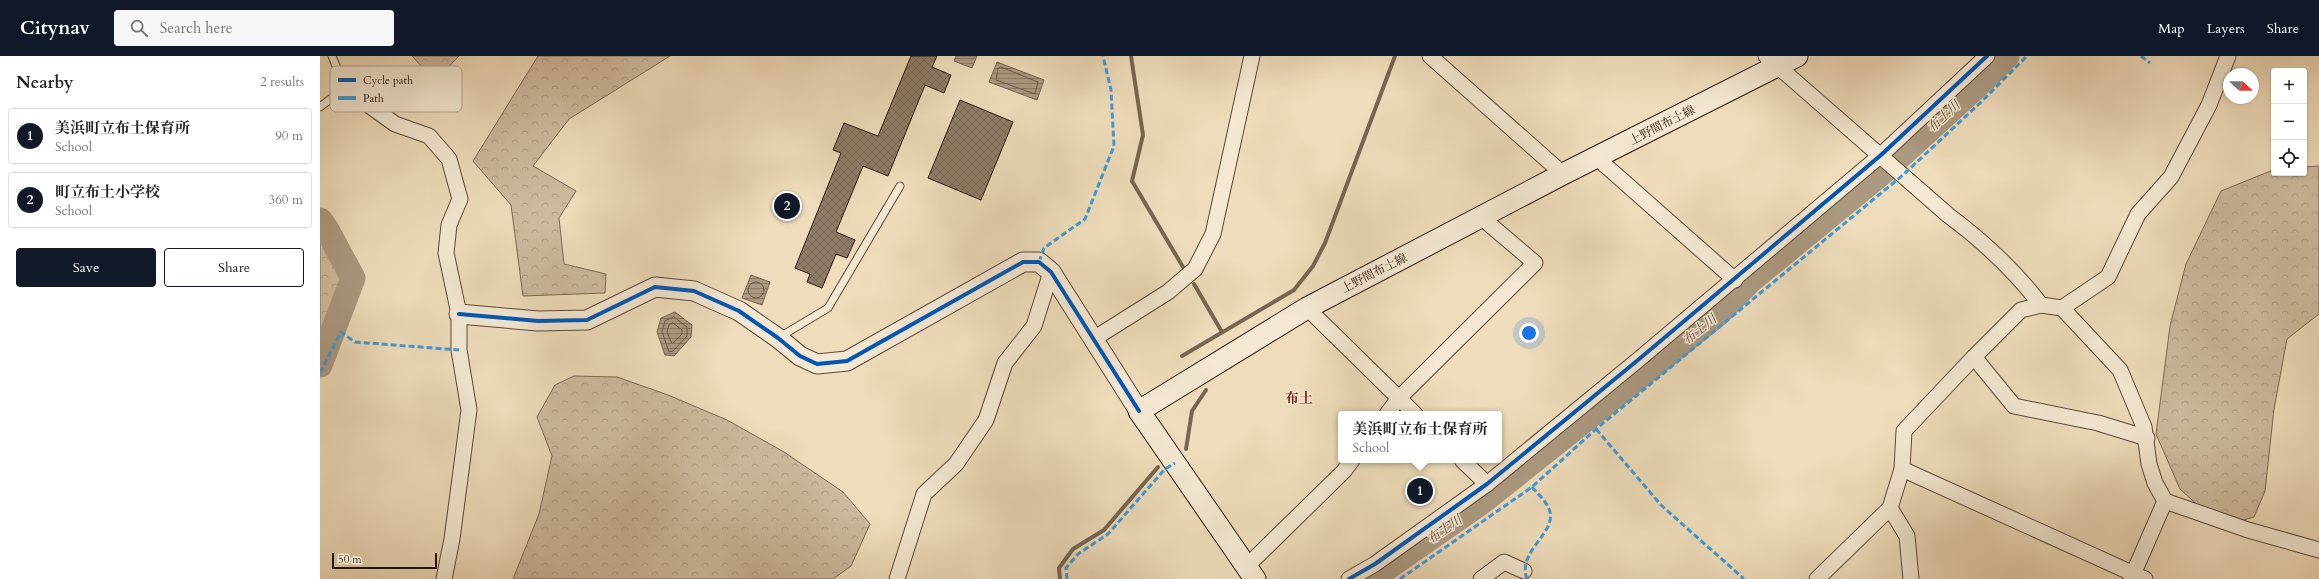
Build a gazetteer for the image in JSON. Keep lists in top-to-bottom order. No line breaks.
{"streets":{"main road":["上野間布土線"]},"districts":["布土"],"water":["布土川"],"legend":["Cycle path","Path"],"scale_bar":"50 m","north":"right","page":{"header":"Citynav","search":"Search here","nav":["Map","Layers","Share"],"heading":["Nearby","2 results"],"map_buttons":["+","−"],"list":[{"mark":"1","name":"美浜町立布土保育所","note":"School","value":"90 m"},{"mark":"2","name":"町立布土小学校","note":"School","value":"360 m"}],"pins":["2","1"],"buttons":["Save","Share"],"popup":["美浜町立布土保育所","School"],"scale":"50 m"}}
